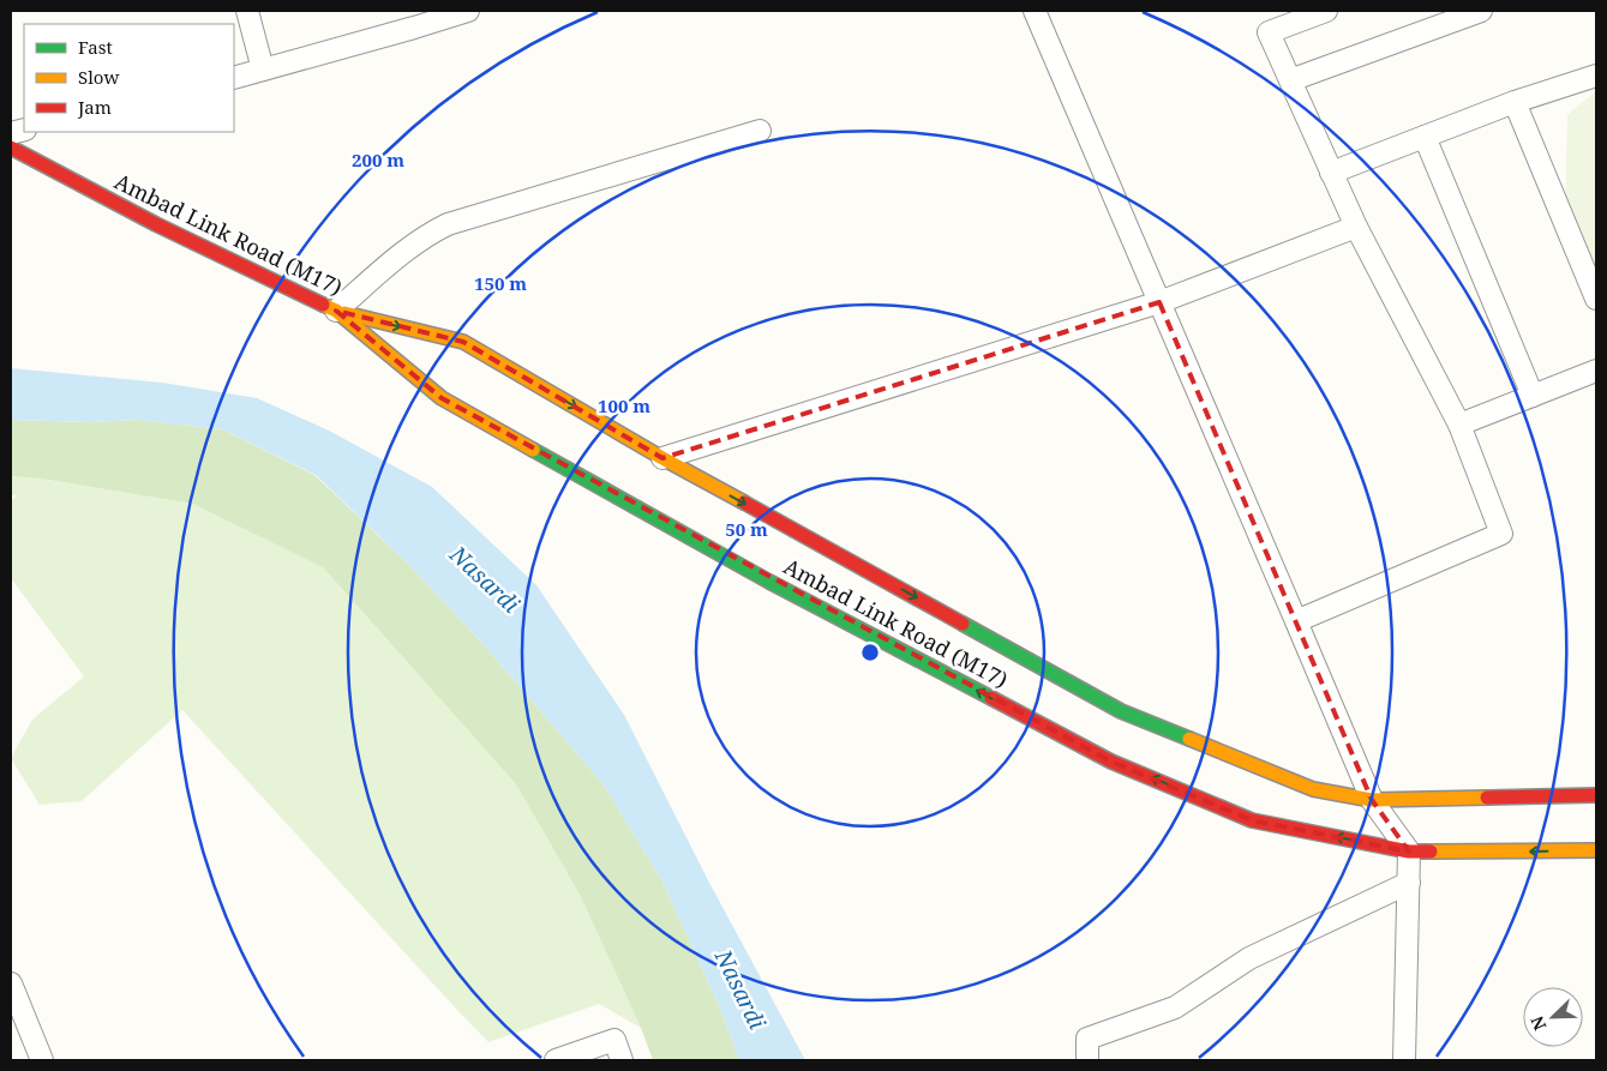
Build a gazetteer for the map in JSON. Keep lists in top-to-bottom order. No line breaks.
{"streets":{"main road":["Ambad Link Road (M17)"]},"water":["Nasardi"],"legend":["Fast","Slow","Jam"],"north":"bottom left","rings":["200 m","150 m","100 m","50 m"]}
